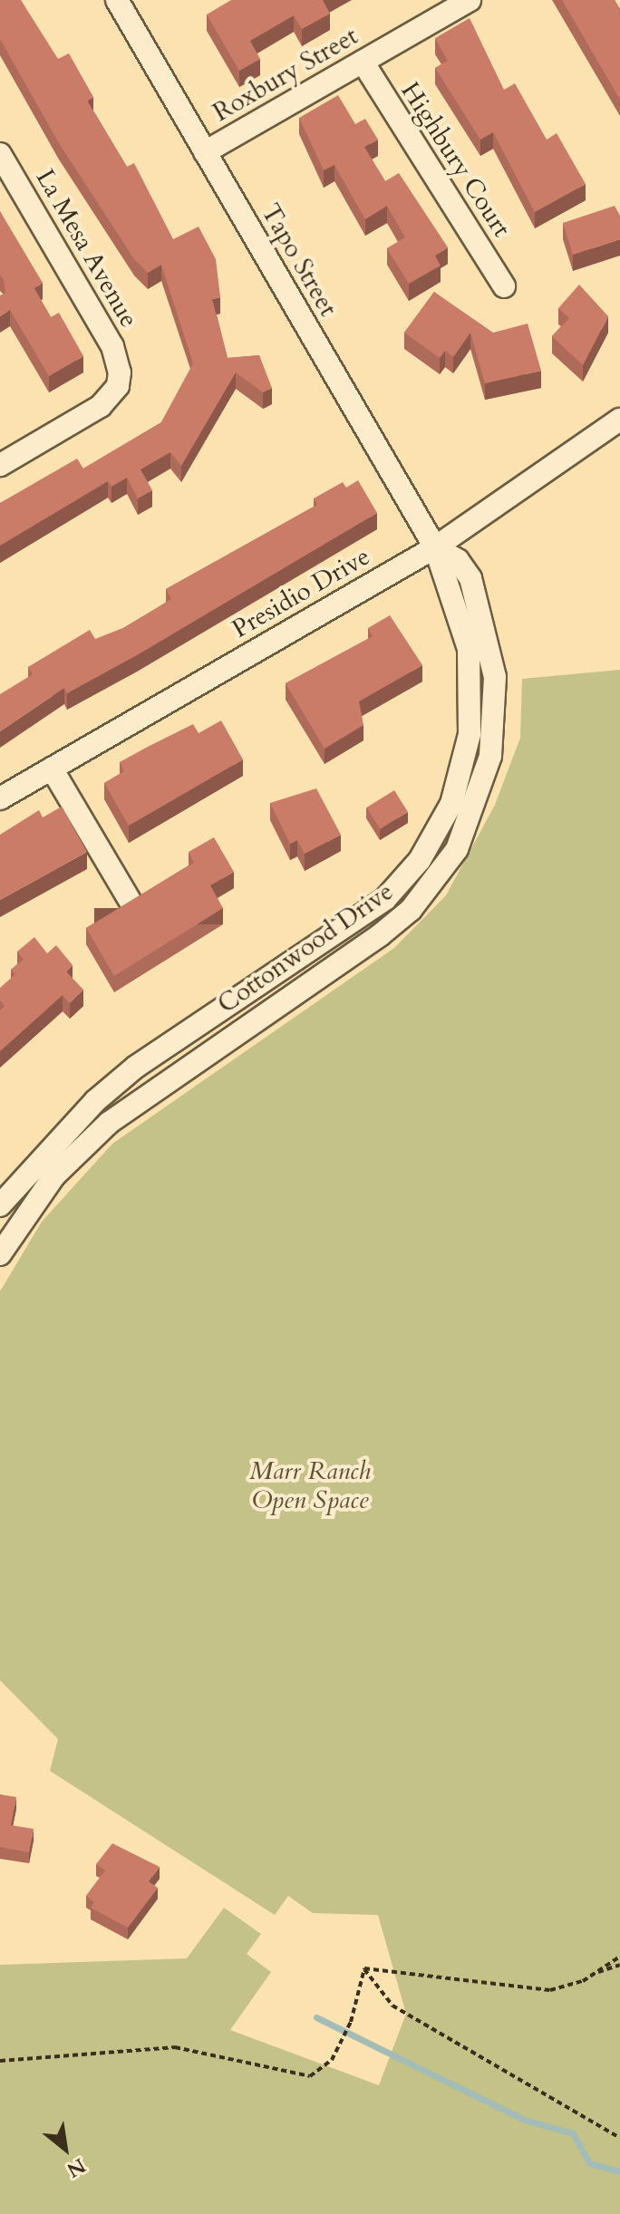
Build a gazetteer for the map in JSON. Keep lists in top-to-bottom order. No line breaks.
{"streets":{"street":["Roxbury Street","Highbury Court","La Mesa Avenue","Tapo Street","Presidio Drive","Cottonwood Drive"]},"crossings":[["Roxbury Street","Highbury Court"],["Roxbury Street","Tapo Street"],["Tapo Street","Presidio Drive"],["Tapo Street","Cottonwood Drive"],["Presidio Drive","Cottonwood Drive"]],"parks":["Marr Ranch Open Space"],"north":"bottom right"}
